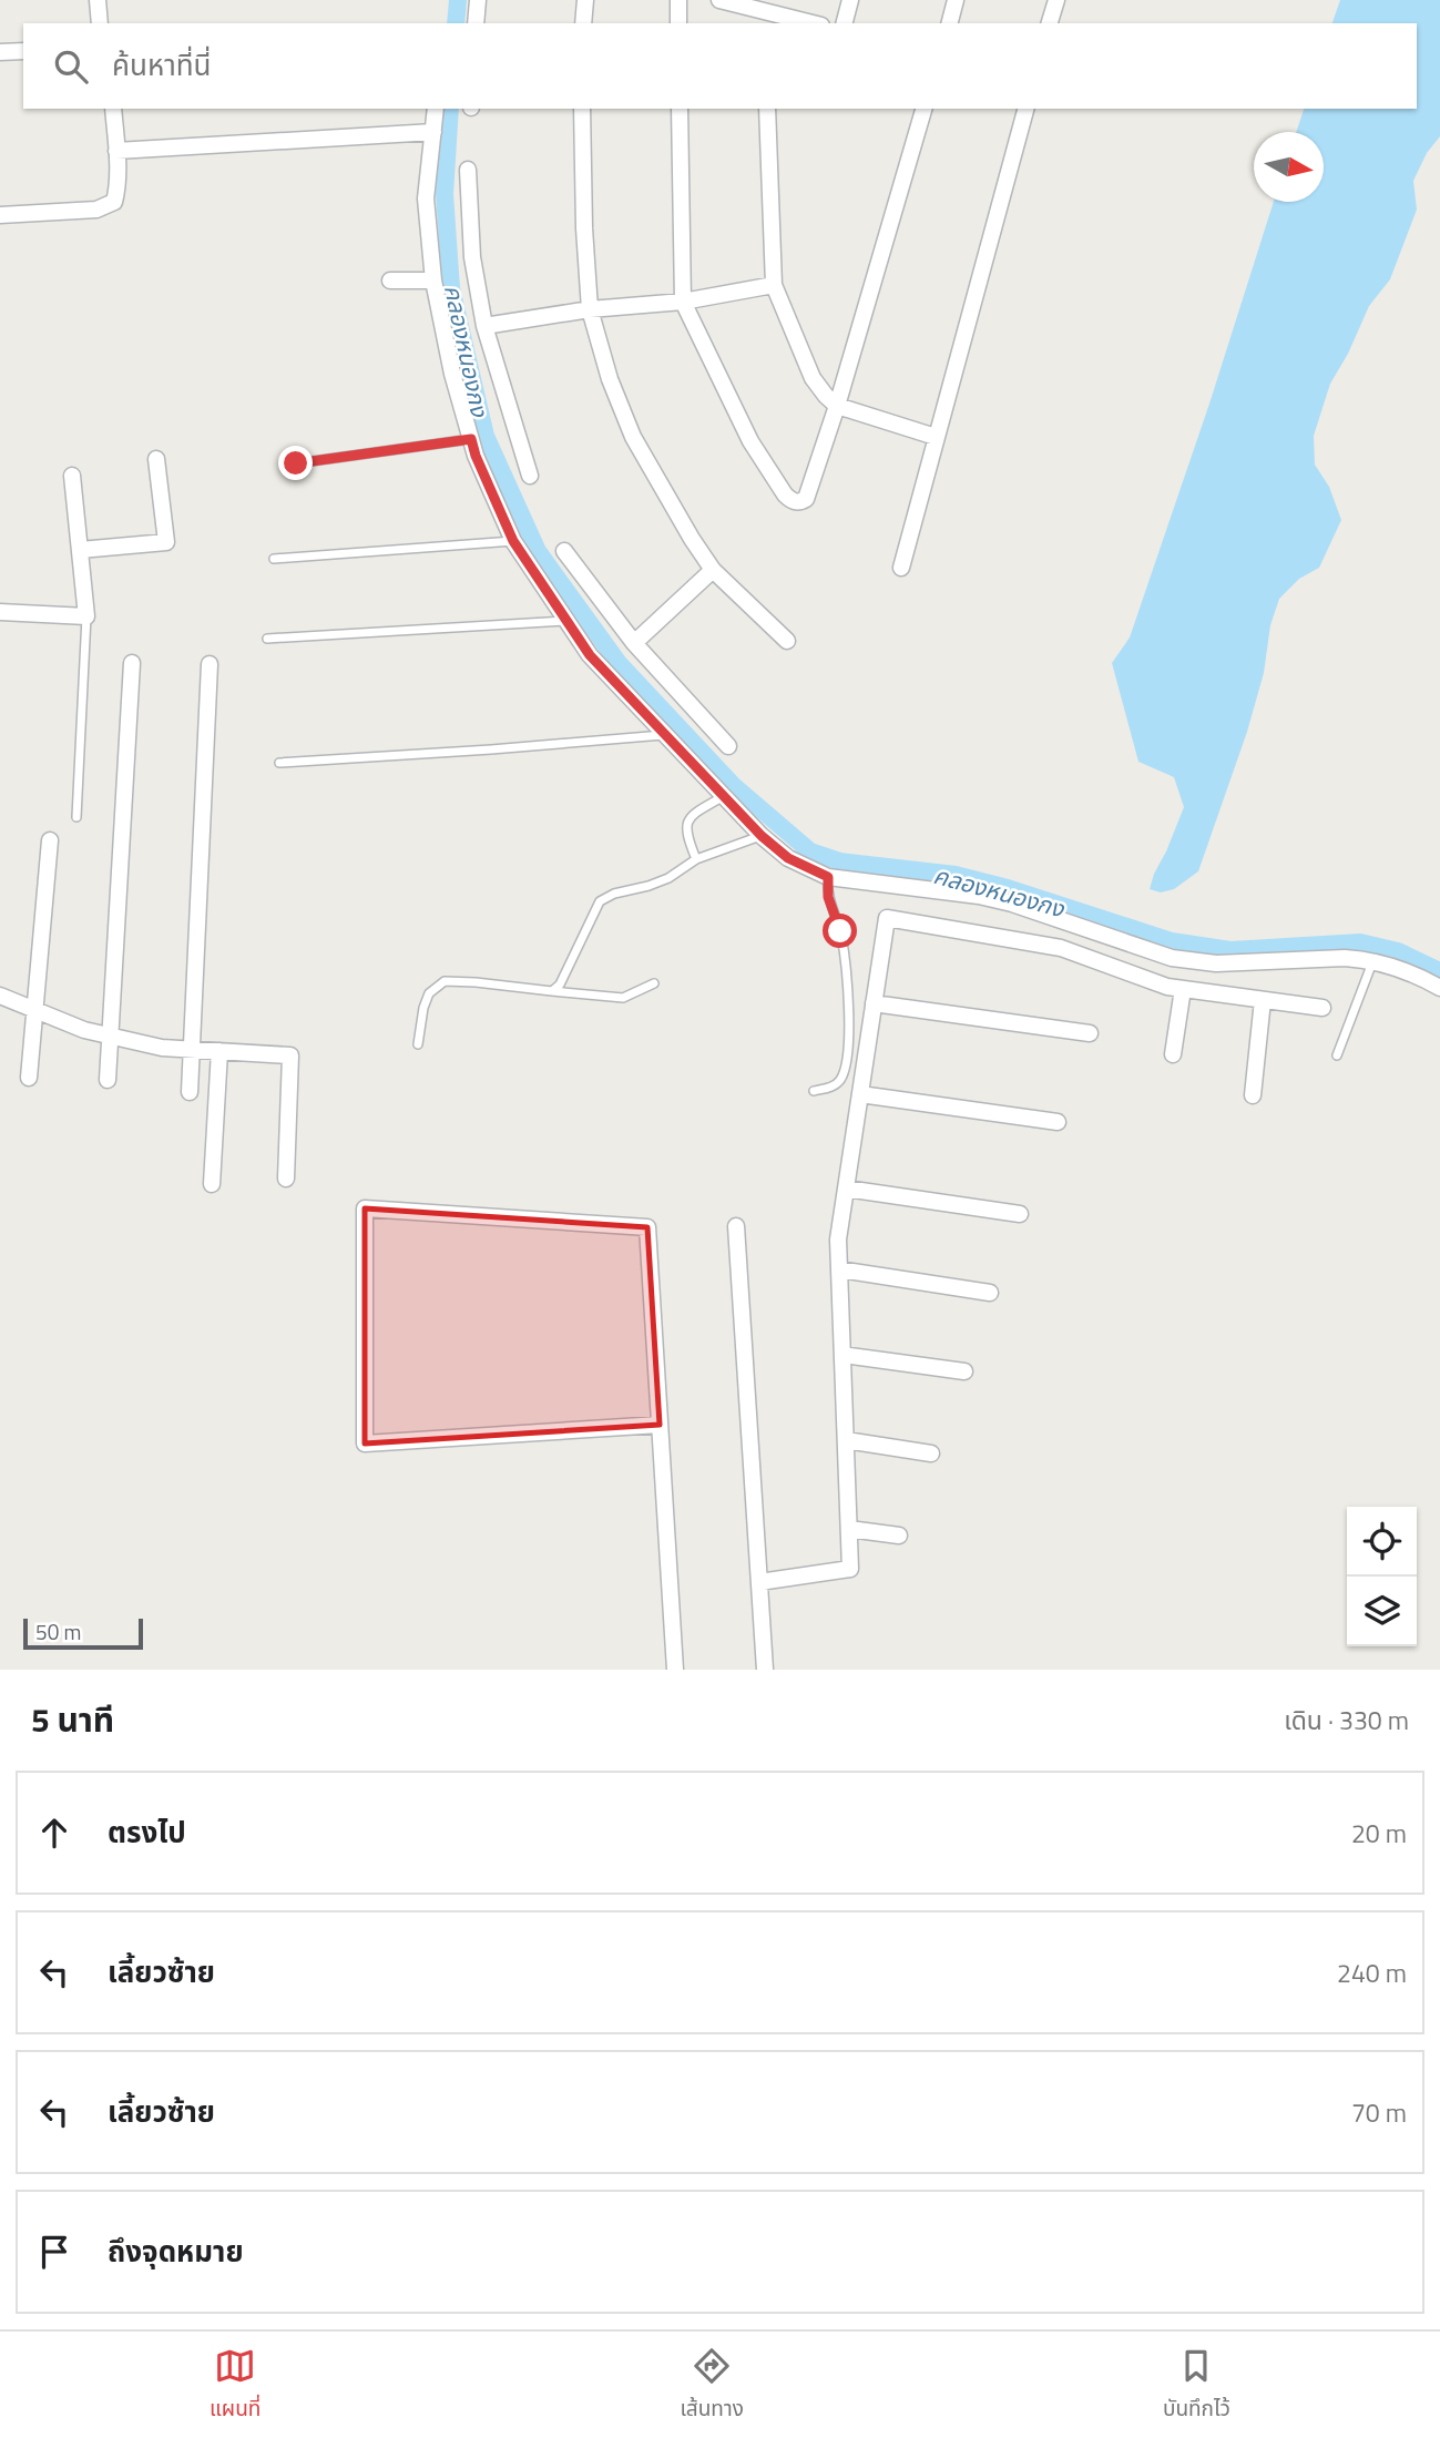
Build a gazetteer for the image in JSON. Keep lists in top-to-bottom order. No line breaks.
{"water":["คลองหนองกง"],"scale_bar":"50 m","north":"right","page":{"search":"ค้นหาที่นี่","scale":"50 m","heading":["5 นาที","เดิน · 330 m"],"list":[["ตรงไป","20 m"],["เลี้ยวซ้าย","240 m"],["เลี้ยวซ้าย","70 m"],"ถึงจุดหมาย"],"nav":["แผนที่","เส้นทาง","บันทึกไว้"]}}
